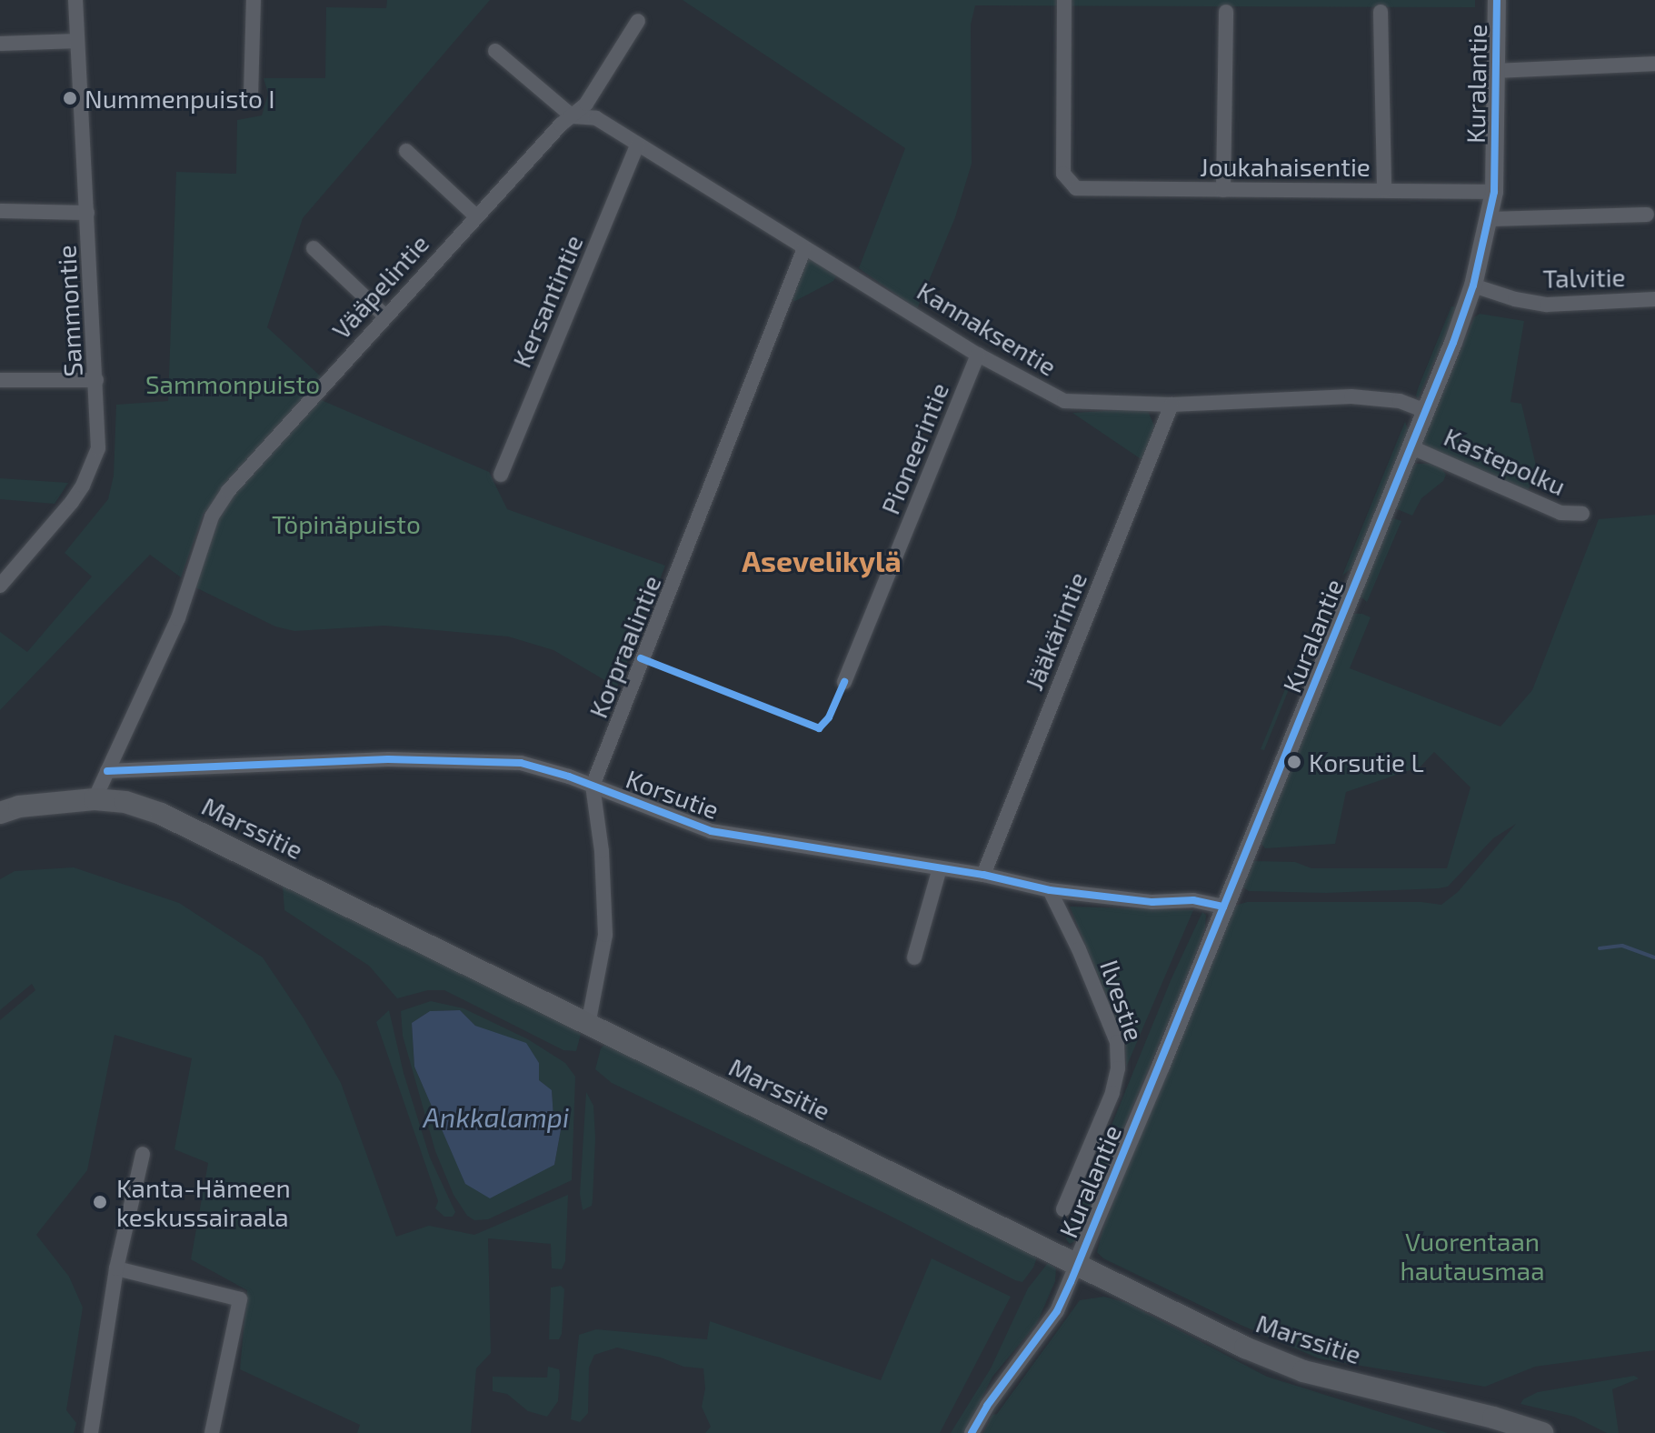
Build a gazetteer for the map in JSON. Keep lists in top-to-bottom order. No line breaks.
{"streets":{"main road":["Marssitie"],"street":["Kuralantie","Joukahaisentie","Talvitie","Vääpelintie","Kersantintie","Sammontie","Kannaksentie","Pioneerintie","Kastepolku","Jääkärintie","Korpraalintie","Korsutie","Ilvestie"]},"crossings":[["Kuralantie","Joukahaisentie"],["Kuralantie","Talvitie"],["Kuralantie","Kannaksentie"],["Kuralantie","Kastepolku"],["Kuralantie","Korsutie"],["Kuralantie","Marssitie"],["Vääpelintie","Kannaksentie"],["Vääpelintie","Korsutie"],["Vääpelintie","Marssitie"],["Kersantintie","Kannaksentie"],["Kannaksentie","Pioneerintie"],["Kannaksentie","Jääkärintie"],["Kannaksentie","Korpraalintie"],["Jääkärintie","Korsutie"],["Korpraalintie","Korsutie"],["Korpraalintie","Marssitie"],["Korsutie","Ilvestie"]],"districts":["Asevelikylä"],"water":["Ankkalampi"],"parks":["Sammonpuisto","Töpinäpuisto","Vuorentaan hautausmaa"],"places":["Nummenpuisto I","Korsutie L","Kanta-Hämeen keskussairaala"]}
